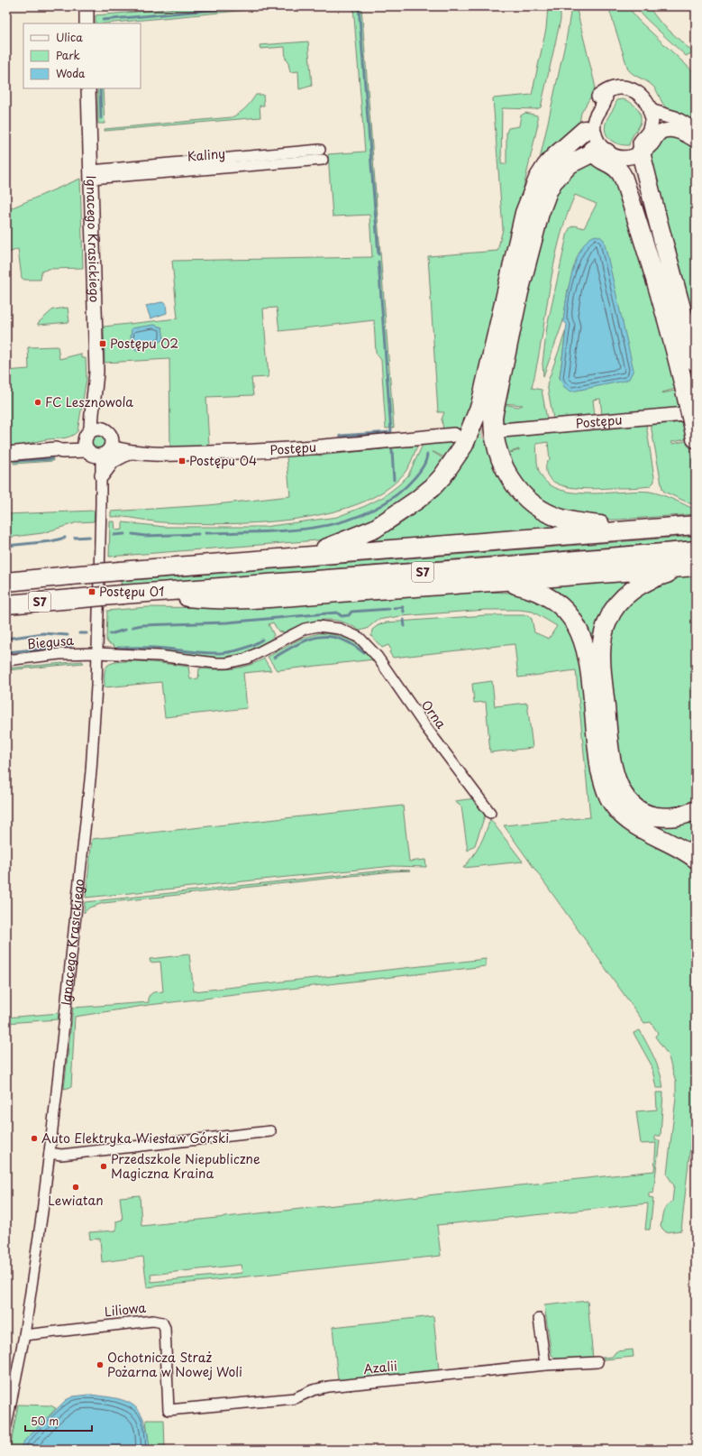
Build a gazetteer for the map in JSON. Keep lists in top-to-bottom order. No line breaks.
{"streets":{"highway":["S7"],"street":["Kaliny","Ignacego Krasickiego","Postępu","Biegusa","Orna","Liliowa","Azalii"]},"crossings":[["Kaliny","Ignacego Krasickiego"],["Ignacego Krasickiego","Postępu"],["Ignacego Krasickiego","Biegusa"],["Ignacego Krasickiego","Orna"],["Ignacego Krasickiego","Liliowa"],["Biegusa","Orna"],["Liliowa","Azalii"]],"places":{"transit":["Postępu 02","Postępu 04","Postępu 01"],"other":["FC Lesznowola","Auto Elektryka Wiesław Górski","Przedszkole Niepubliczne Magiczna Kraina","Lewiatan","Ochotnicza Straż Pożarna w Nowej Woli"]},"legend":["Ulica","Park","Woda"],"scale_bar":"50 m"}
